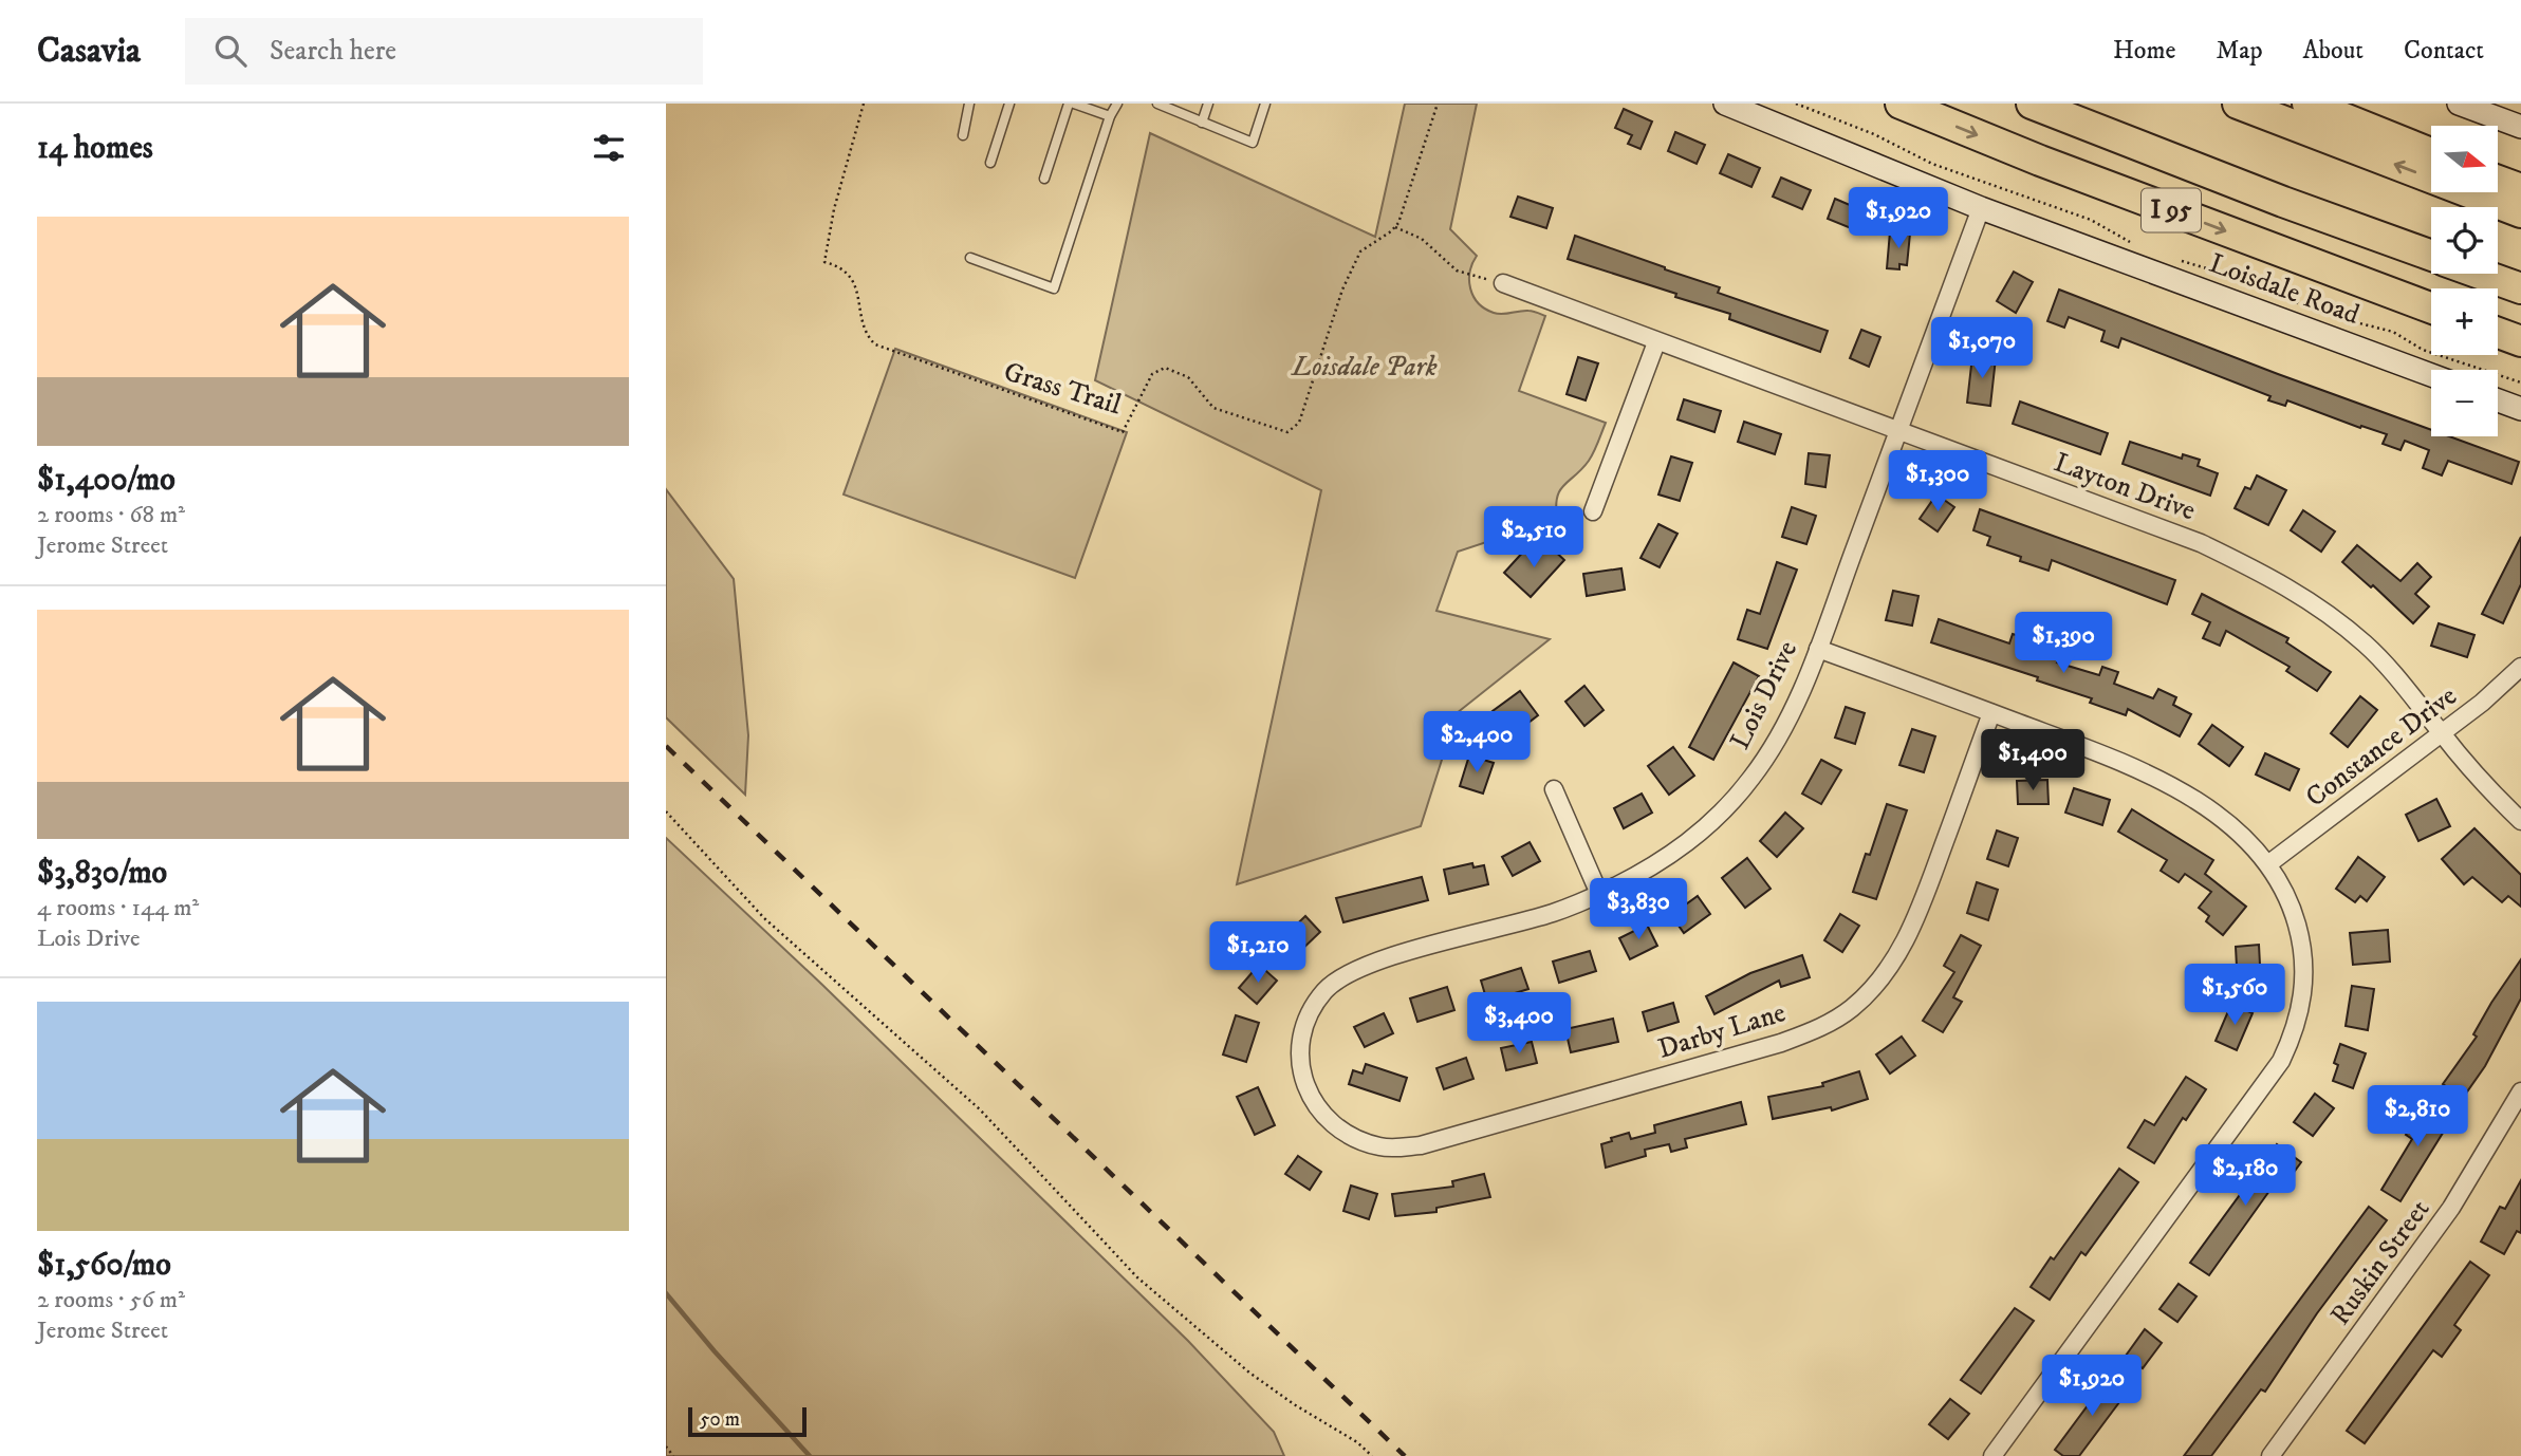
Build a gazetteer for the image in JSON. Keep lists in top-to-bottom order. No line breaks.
{"streets":{"highway":["I 95"],"main road":["Loisdale Road"],"street":["Layton Drive","Lois Drive","Constance Drive","Darby Lane","Ruskin Street"],"path":["Grass Trail"]},"crossings":[["Loisdale Road","Lois Drive"],["Layton Drive","Lois Drive"],["Layton Drive","Constance Drive"],["Lois Drive","Darby Lane"]],"parks":["Loisdale Park"],"scale_bar":"50 m","north":"right","page":{"header":"Casavia","search":"Search here","nav":["Home","Map","About","Contact"],"heading":"14 homes","map_buttons":["+","−"],"price":["$1,920","$1,070","$1,300","$2,510","$1,390","$2,400","$1,400","$3,830","$1,210","$1,560","$3,400","$2,810","$2,180","$1,920"],"list":[{"name":"$1,400/mo","note":"2 rooms · 68 m² · Jerome Street"},{"name":"$3,830/mo","note":"4 rooms · 144 m² · Lois Drive"},{"name":"$1,560/mo","note":"2 rooms · 56 m² · Jerome Street"}],"scale":"50 m"}}
